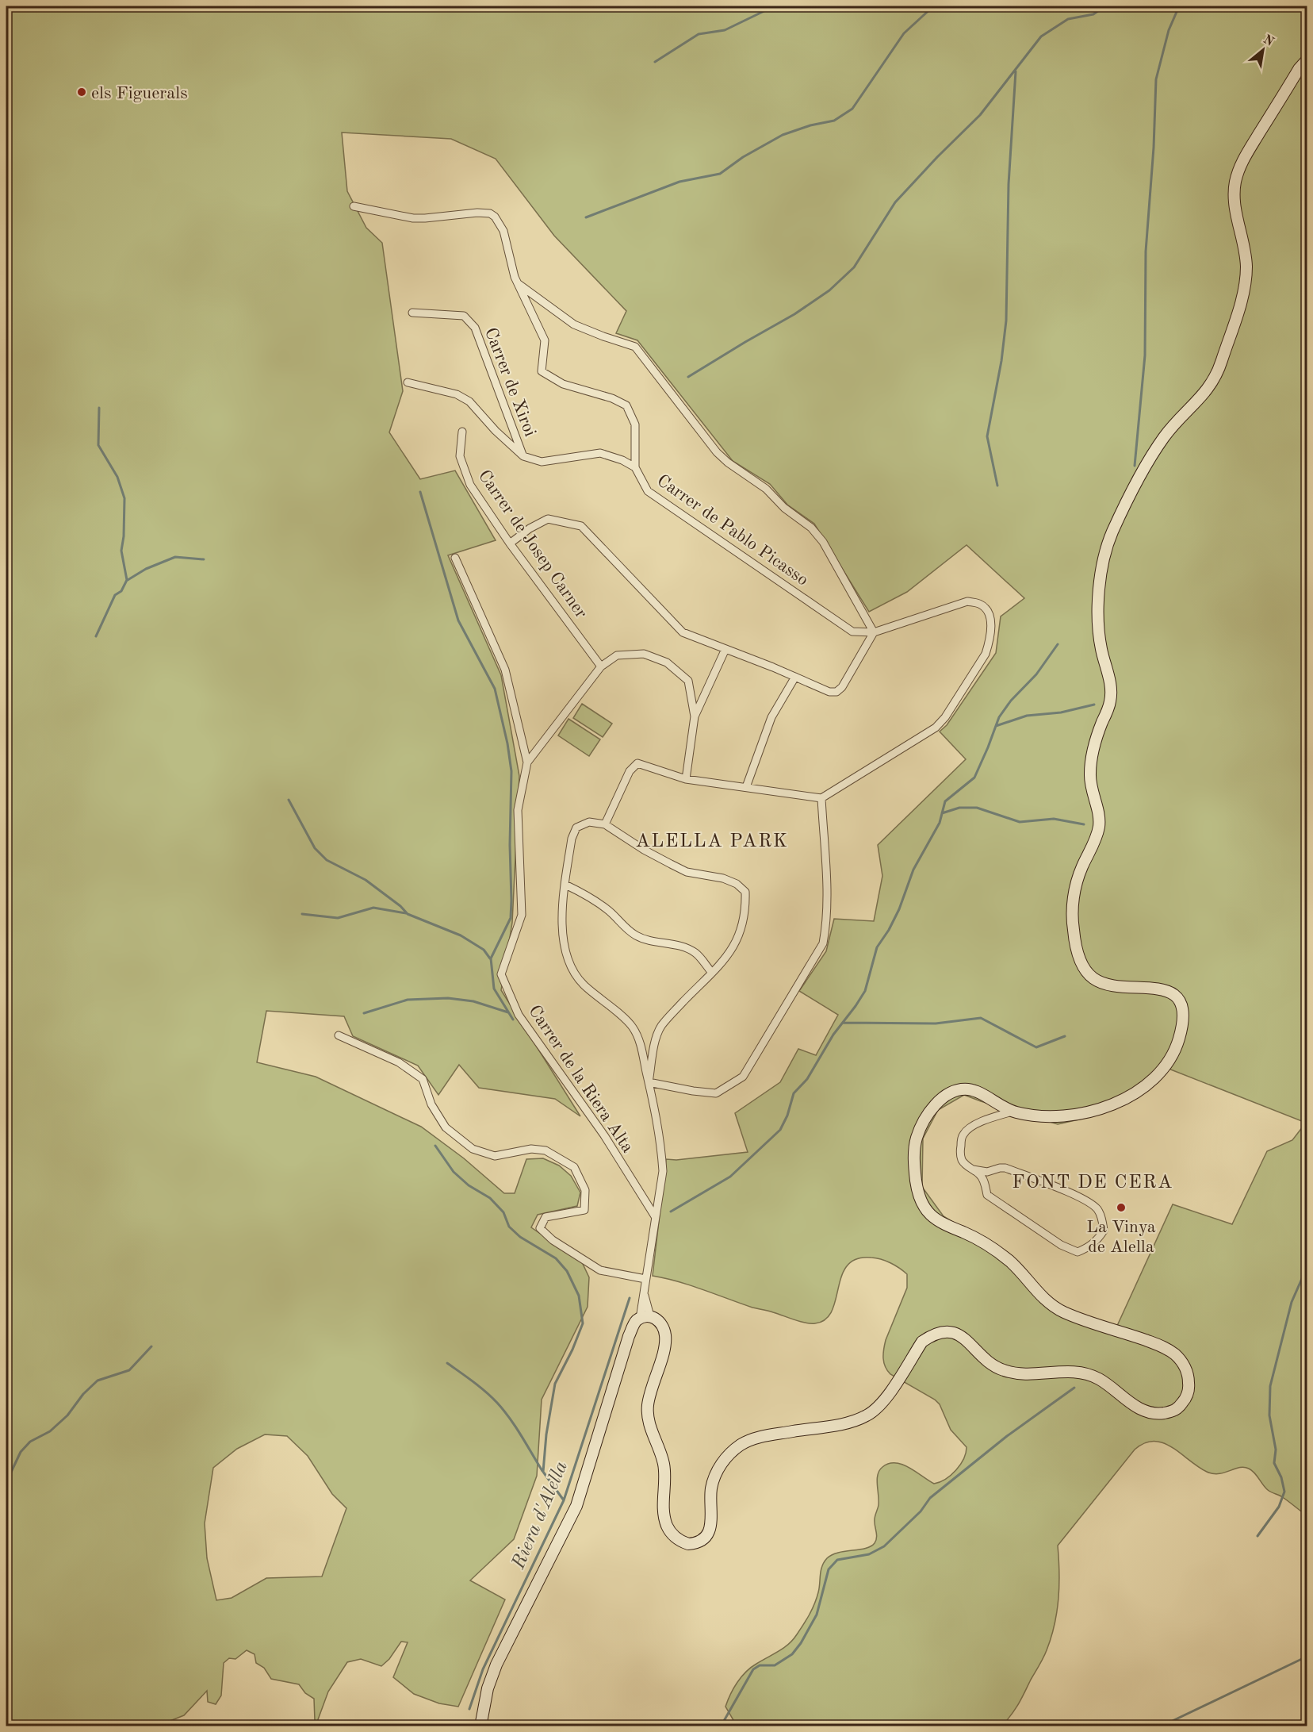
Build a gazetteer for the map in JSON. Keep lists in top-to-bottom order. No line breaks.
{"streets":{"street":["Carrer de Xiroi","Carrer de Pablo Picasso","Carrer de Josep Carner","Carrer de la Riera Alta"]},"crossings":[["Carrer de Xiroi","Carrer de Pablo Picasso"],["Carrer de Josep Carner","Carrer de la Riera Alta"]],"districts":["ALELLA PARK","FONT DE CERA"],"water":["Riera d'Alella"],"places":["els Figuerals","La Vinya de Alella"],"north":"top right"}
